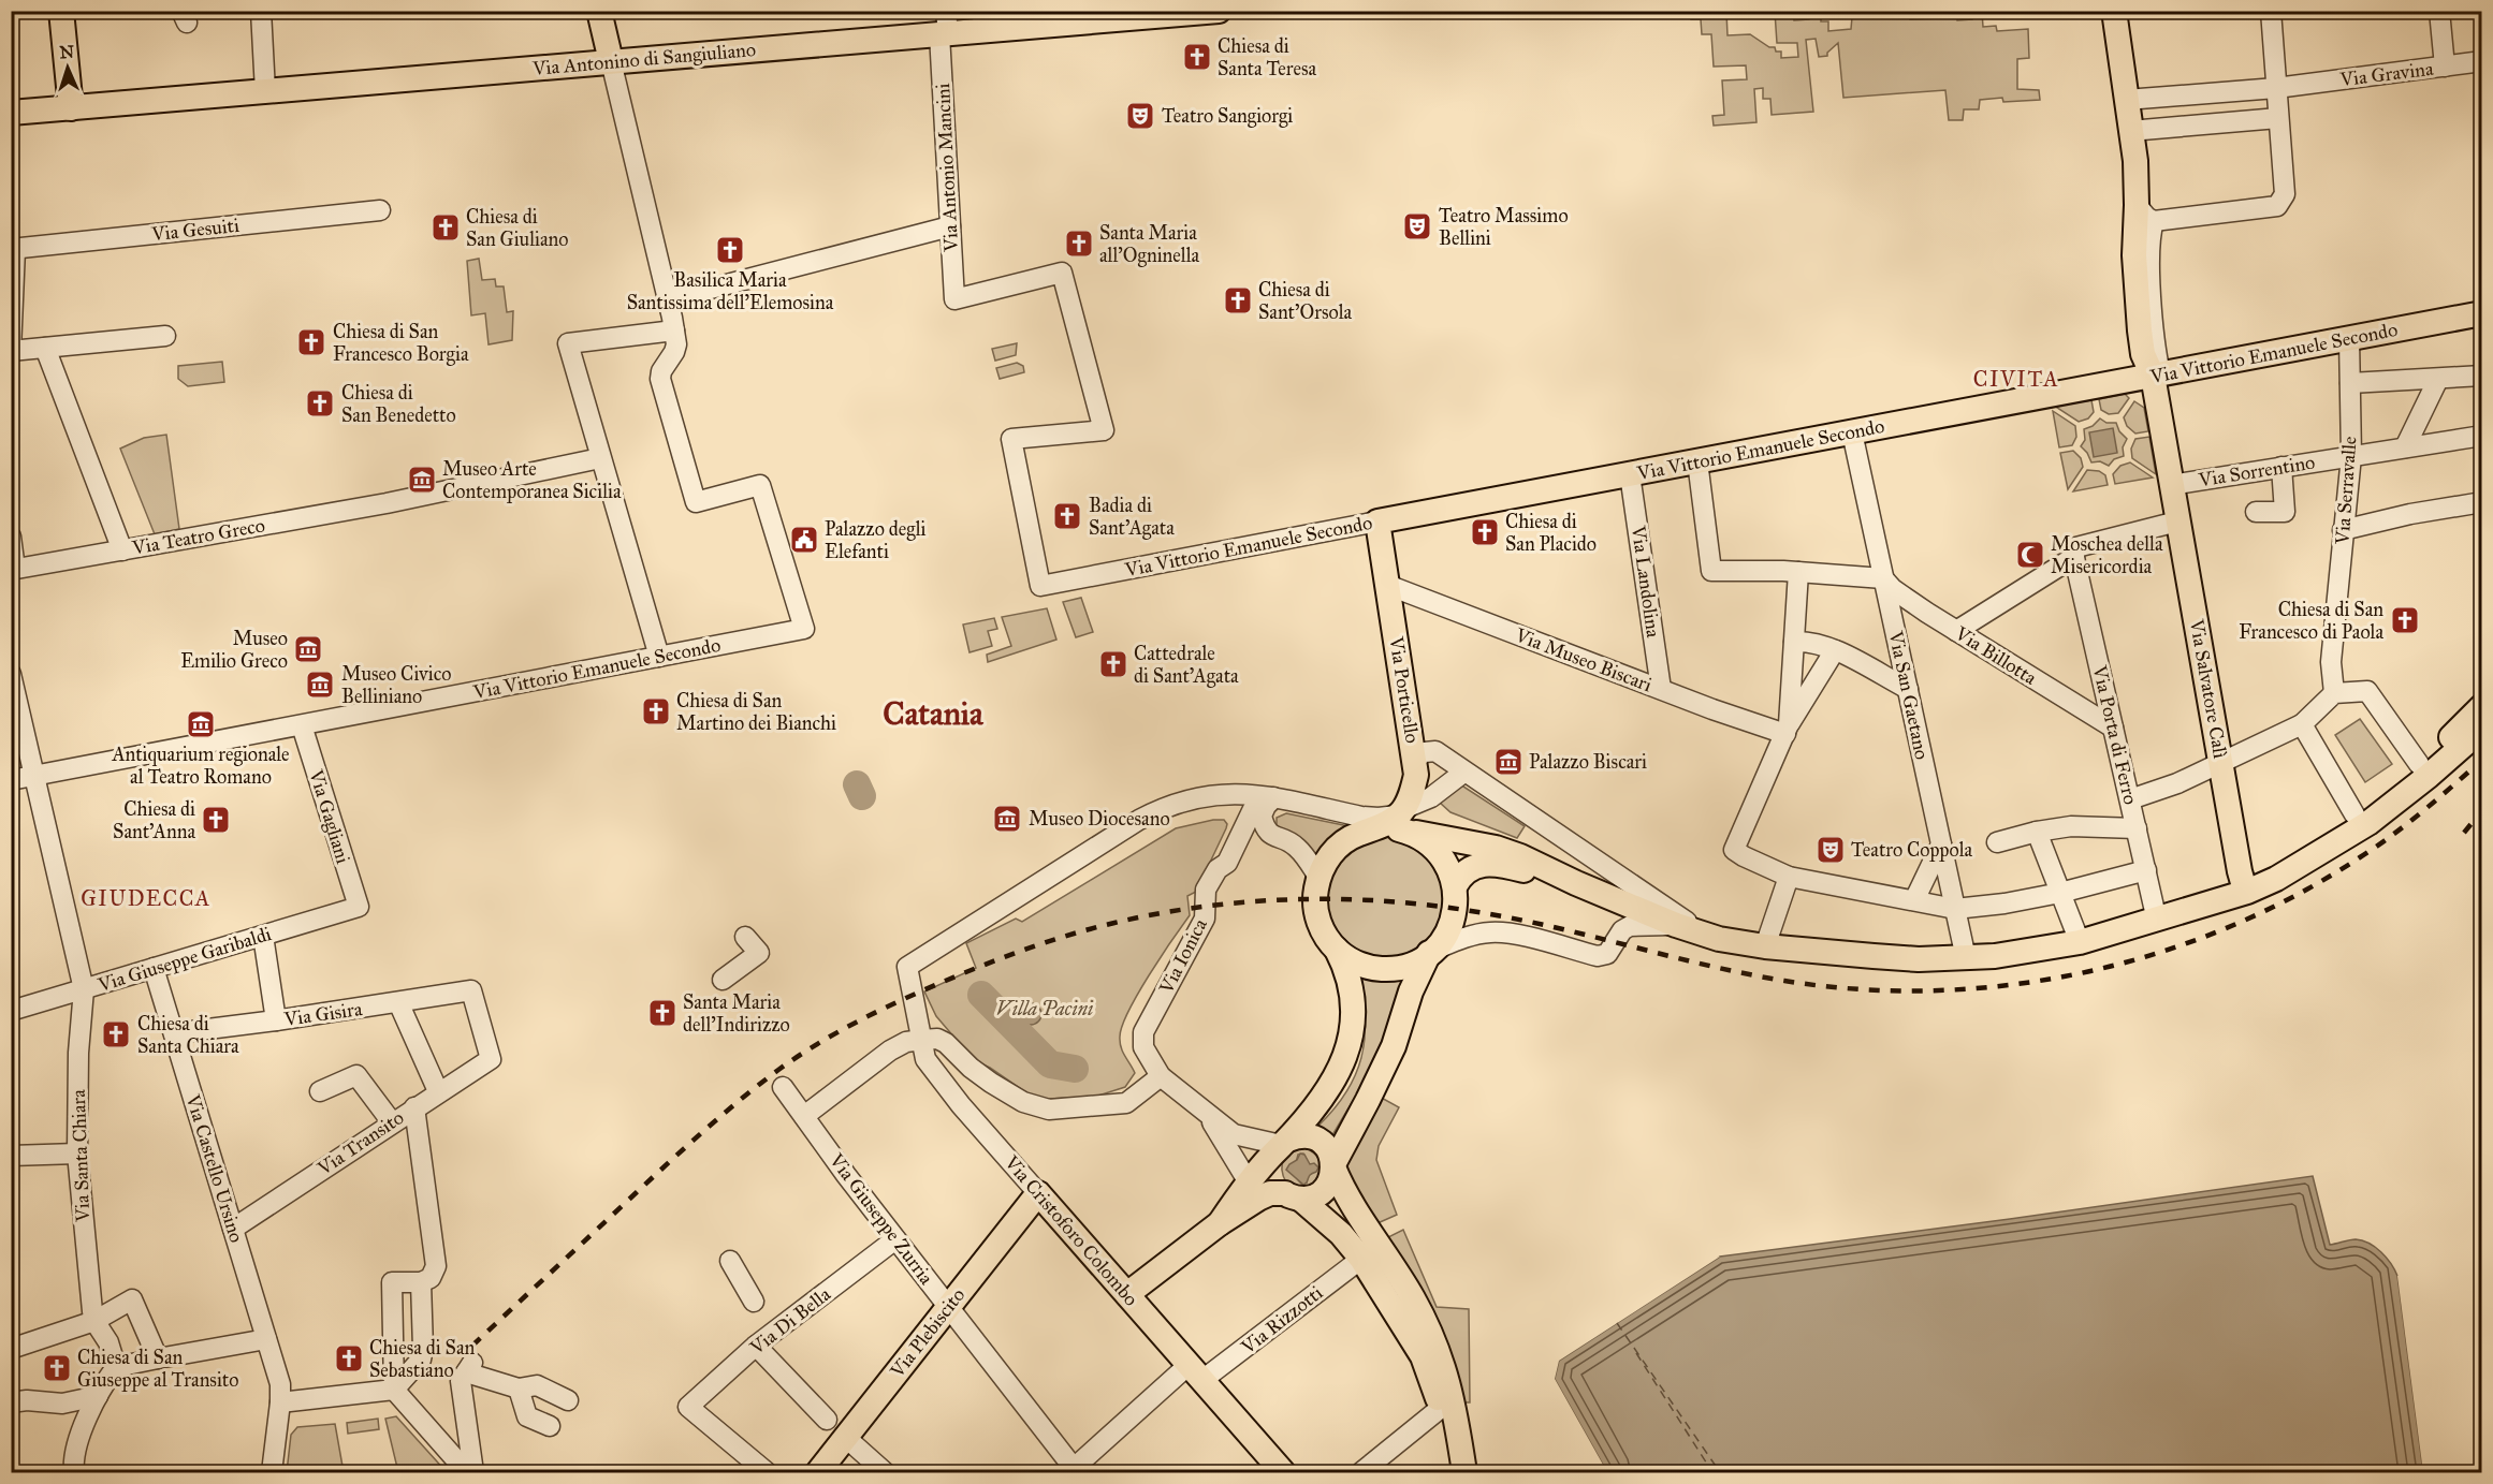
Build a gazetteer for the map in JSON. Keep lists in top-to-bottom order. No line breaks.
{"streets":{"main road":["Via Antonino di Sangiuliano","Via Vittorio Emanuele Secondo","Via Salvatore Calì","Via Porticello","Via Cristoforo Colombo","Via Plebiscito"],"street":["Via Gravina","Via Antonio Mancini","Via Gesuiti","Via Sorrentino","Via Serravalle","Via Teatro Greco","Via Landolina","Via Billotta","Via Museo Biscari","Via San Gaetano","Via Porta di Ferro","Via Gagliani","Via Ionica","Via Giuseppe Garibaldi","Via Gisira","Via Transito","Via Santa Chiara","Via Castello Ursino","Via Giuseppe Zurria","Via Rizzotti","Via Di Bella"]},"crossings":[["Via Antonino di Sangiuliano","Via Antonio Mancini"],["Via Gravina","Via Salvatore Calì"],["Via Antonio Mancini","Via Vittorio Emanuele Secondo"],["Via Vittorio Emanuele Secondo","Via Serravalle"],["Via Vittorio Emanuele Secondo","Via Landolina"],["Via Vittorio Emanuele Secondo","Via Salvatore Calì"],["Via Vittorio Emanuele Secondo","Via Porticello"],["Via Vittorio Emanuele Secondo","Via San Gaetano"],["Via Vittorio Emanuele Secondo","Via Gagliani"],["Via Vittorio Emanuele Secondo","Via Santa Chiara"],["Via Sorrentino","Via Serravalle"],["Via Sorrentino","Via Salvatore Calì"],["Via Landolina","Via Museo Biscari"],["Via Billotta","Via San Gaetano"],["Via Billotta","Via Porta di Ferro"],["Via Museo Biscari","Via Porticello"],["Via Gagliani","Via Giuseppe Garibaldi"],["Via Ionica","Via Cristoforo Colombo"],["Via Giuseppe Garibaldi","Via Santa Chiara"],["Via Giuseppe Garibaldi","Via Castello Ursino"],["Via Gisira","Via Transito"],["Via Gisira","Via Castello Ursino"],["Via Transito","Via Castello Ursino"],["Via Giuseppe Zurria","Via Rizzotti"],["Via Giuseppe Zurria","Via Di Bella"],["Via Giuseppe Zurria","Via Plebiscito"],["Via Cristoforo Colombo","Via Rizzotti"],["Via Cristoforo Colombo","Via Plebiscito"]],"districts":["CIVITA","Catania","GIUDECCA"],"parks":["Villa Pacini"],"places":{"church":["Chiesa di Santa Teresa","Chiesa di San Giuliano","Santa Maria all'Ogninella","Basilica Maria Santissima dell'Elemosina","Chiesa di Sant'Orsola","Chiesa di San Francesco Borgia","Chiesa di San Benedetto","Badia di Sant'Agata","Chiesa di San Placido","Chiesa di San Francesco di Paola","Cattedrale di Sant'Agata","Chiesa di San Martino dei Bianchi","Chiesa di Sant'Anna","Santa Maria dell'Indirizzo","Chiesa di Santa Chiara","Chiesa di San Sebastiano","Chiesa di San Giuseppe al Transito"],"theatre":["Teatro Sangiorgi","Teatro Massimo Bellini","Teatro Coppola"],"museum":["Museo Arte Contemporanea Sicilia","Museo Emilio Greco","Museo Civico Belliniano","Antiquarium regionale al Teatro Romano","Palazzo Biscari","Museo Diocesano"],"public building":["Palazzo degli Elefanti"],"mosque":["Moschea della Misericordia"]},"north":"top"}
